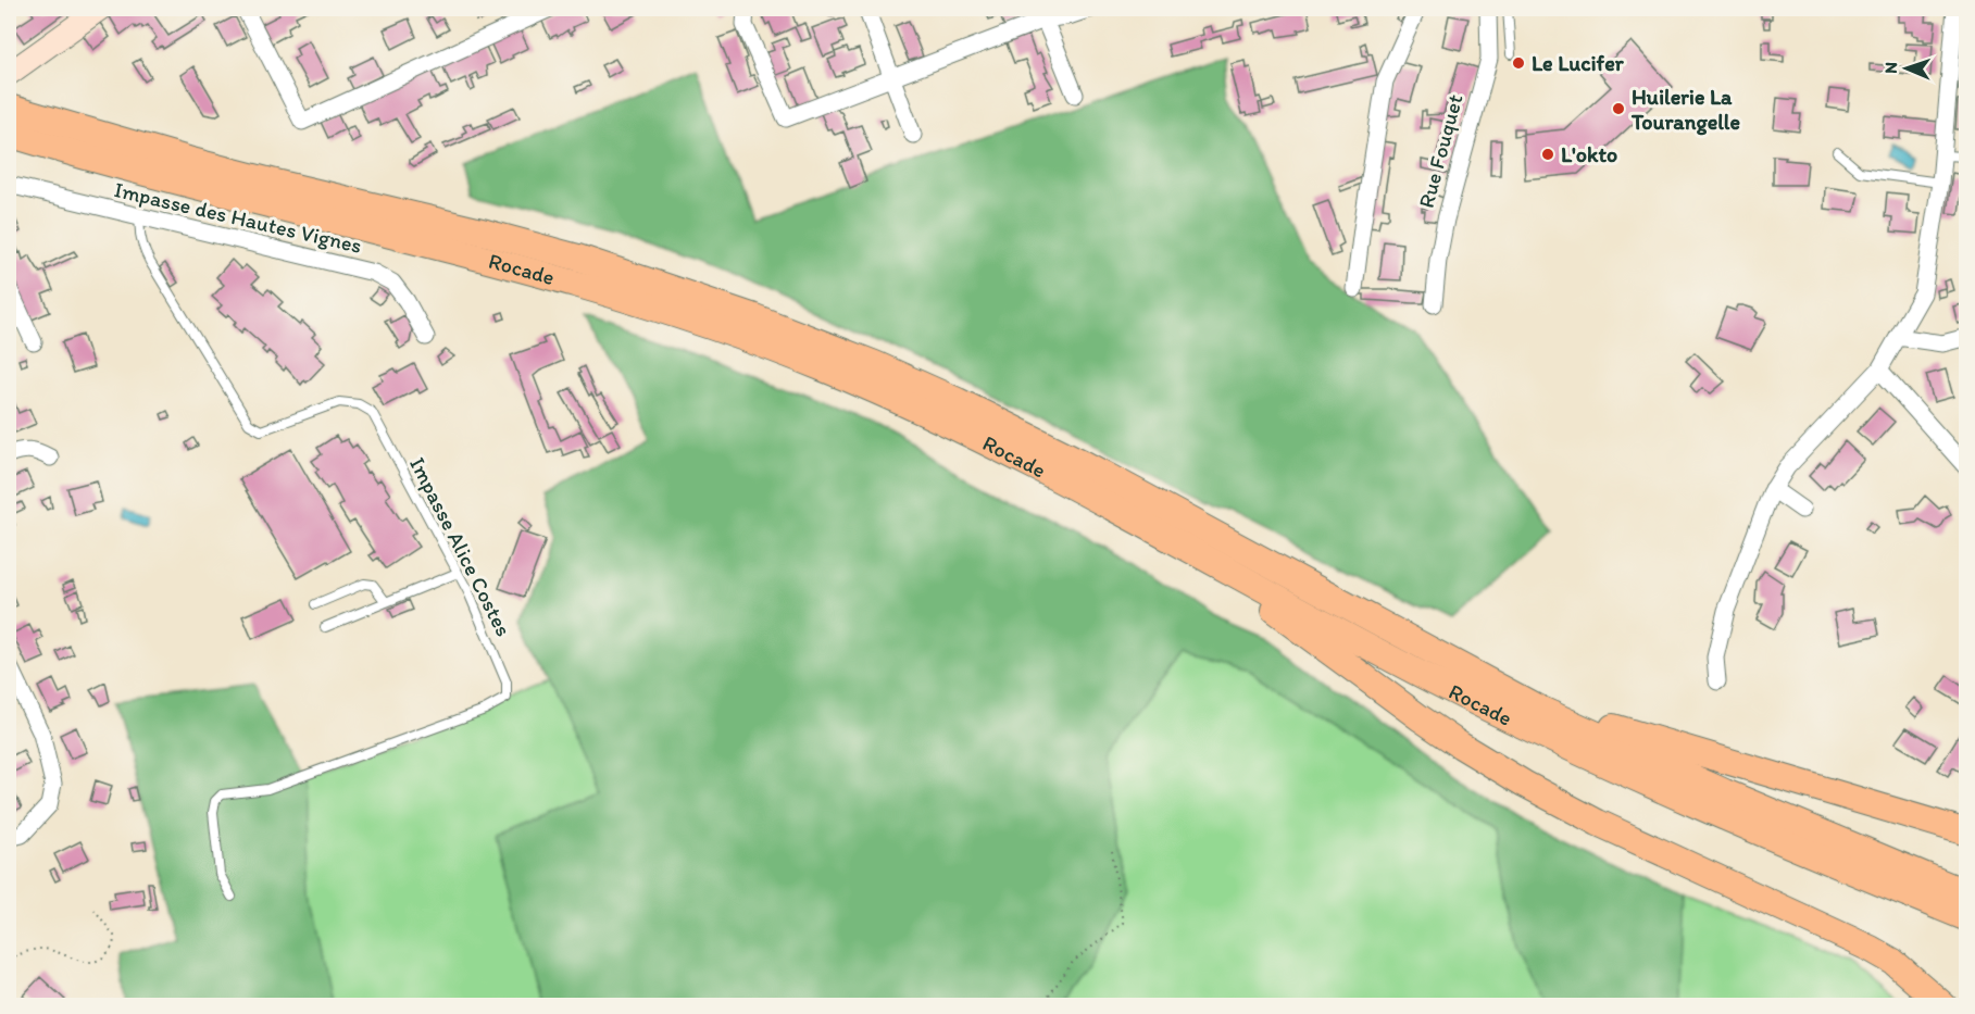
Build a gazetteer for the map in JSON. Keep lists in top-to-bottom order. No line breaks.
{"streets":{"highway":["Rocade"],"street":["Rue Fouquet","Impasse des Hautes Vignes"],"lane":["Impasse Alice Costes"]},"crossings":[["Impasse des Hautes Vignes","Impasse Alice Costes"]],"places":["Le Lucifer","Huilerie La Tourangelle","L'okto"],"north":"left"}
